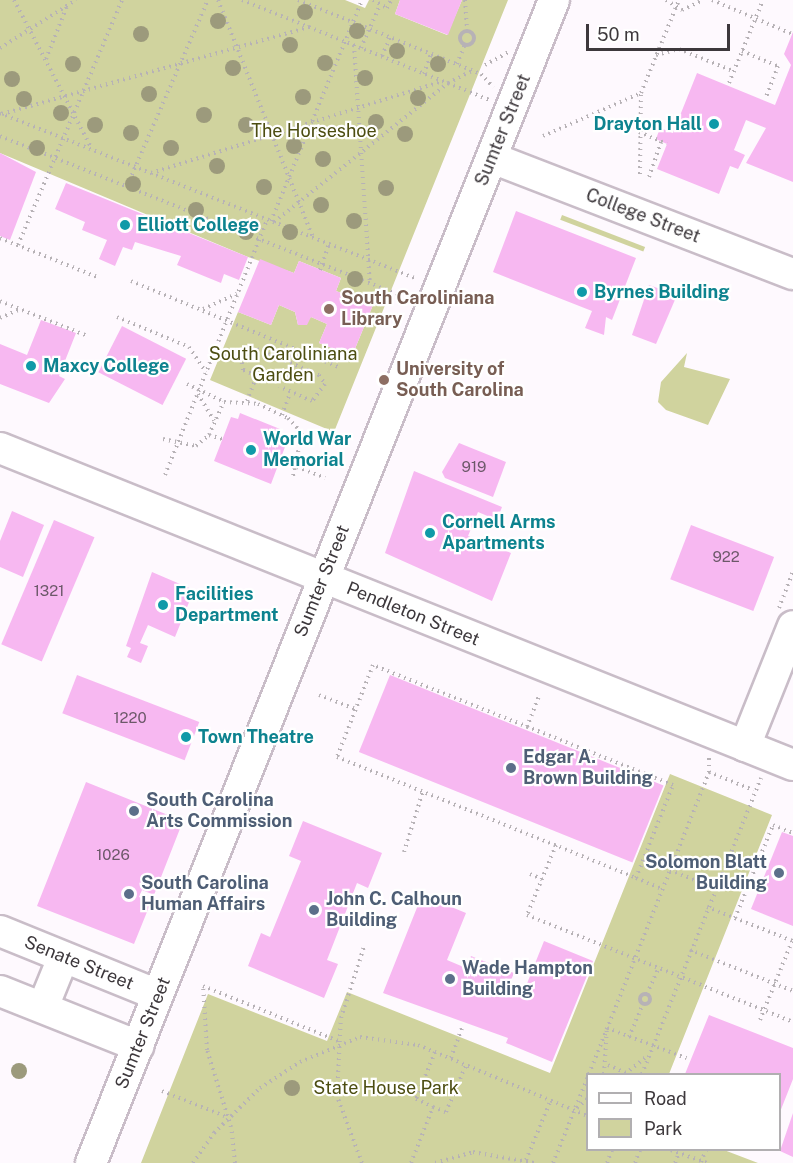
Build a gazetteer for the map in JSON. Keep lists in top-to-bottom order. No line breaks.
{"streets":{"street":["Sumter Street","College Street","Pendleton Street","Senate Street"]},"crossings":[["Sumter Street","College Street"],["Sumter Street","Pendleton Street"],["Sumter Street","Senate Street"]],"parks":["The Horseshoe","South Caroliniana Garden","State House Park"],"places":["Drayton Hall","Elliott College","Byrnes Building","South Caroliniana Library","Maxcy College","University of South Carolina","World War Memorial","Cornell Arms Apartments","Facilities Department","Town Theatre","Edgar A. Brown Building","South Carolina Arts Commission","Solomon Blatt Building","South Carolina Human Affairs","John C. Calhoun Building","Wade Hampton Building"],"house_numbers":["919","922","1321","1220","1026"],"legend":["Road","Park"],"scale_bar":"50 m"}
